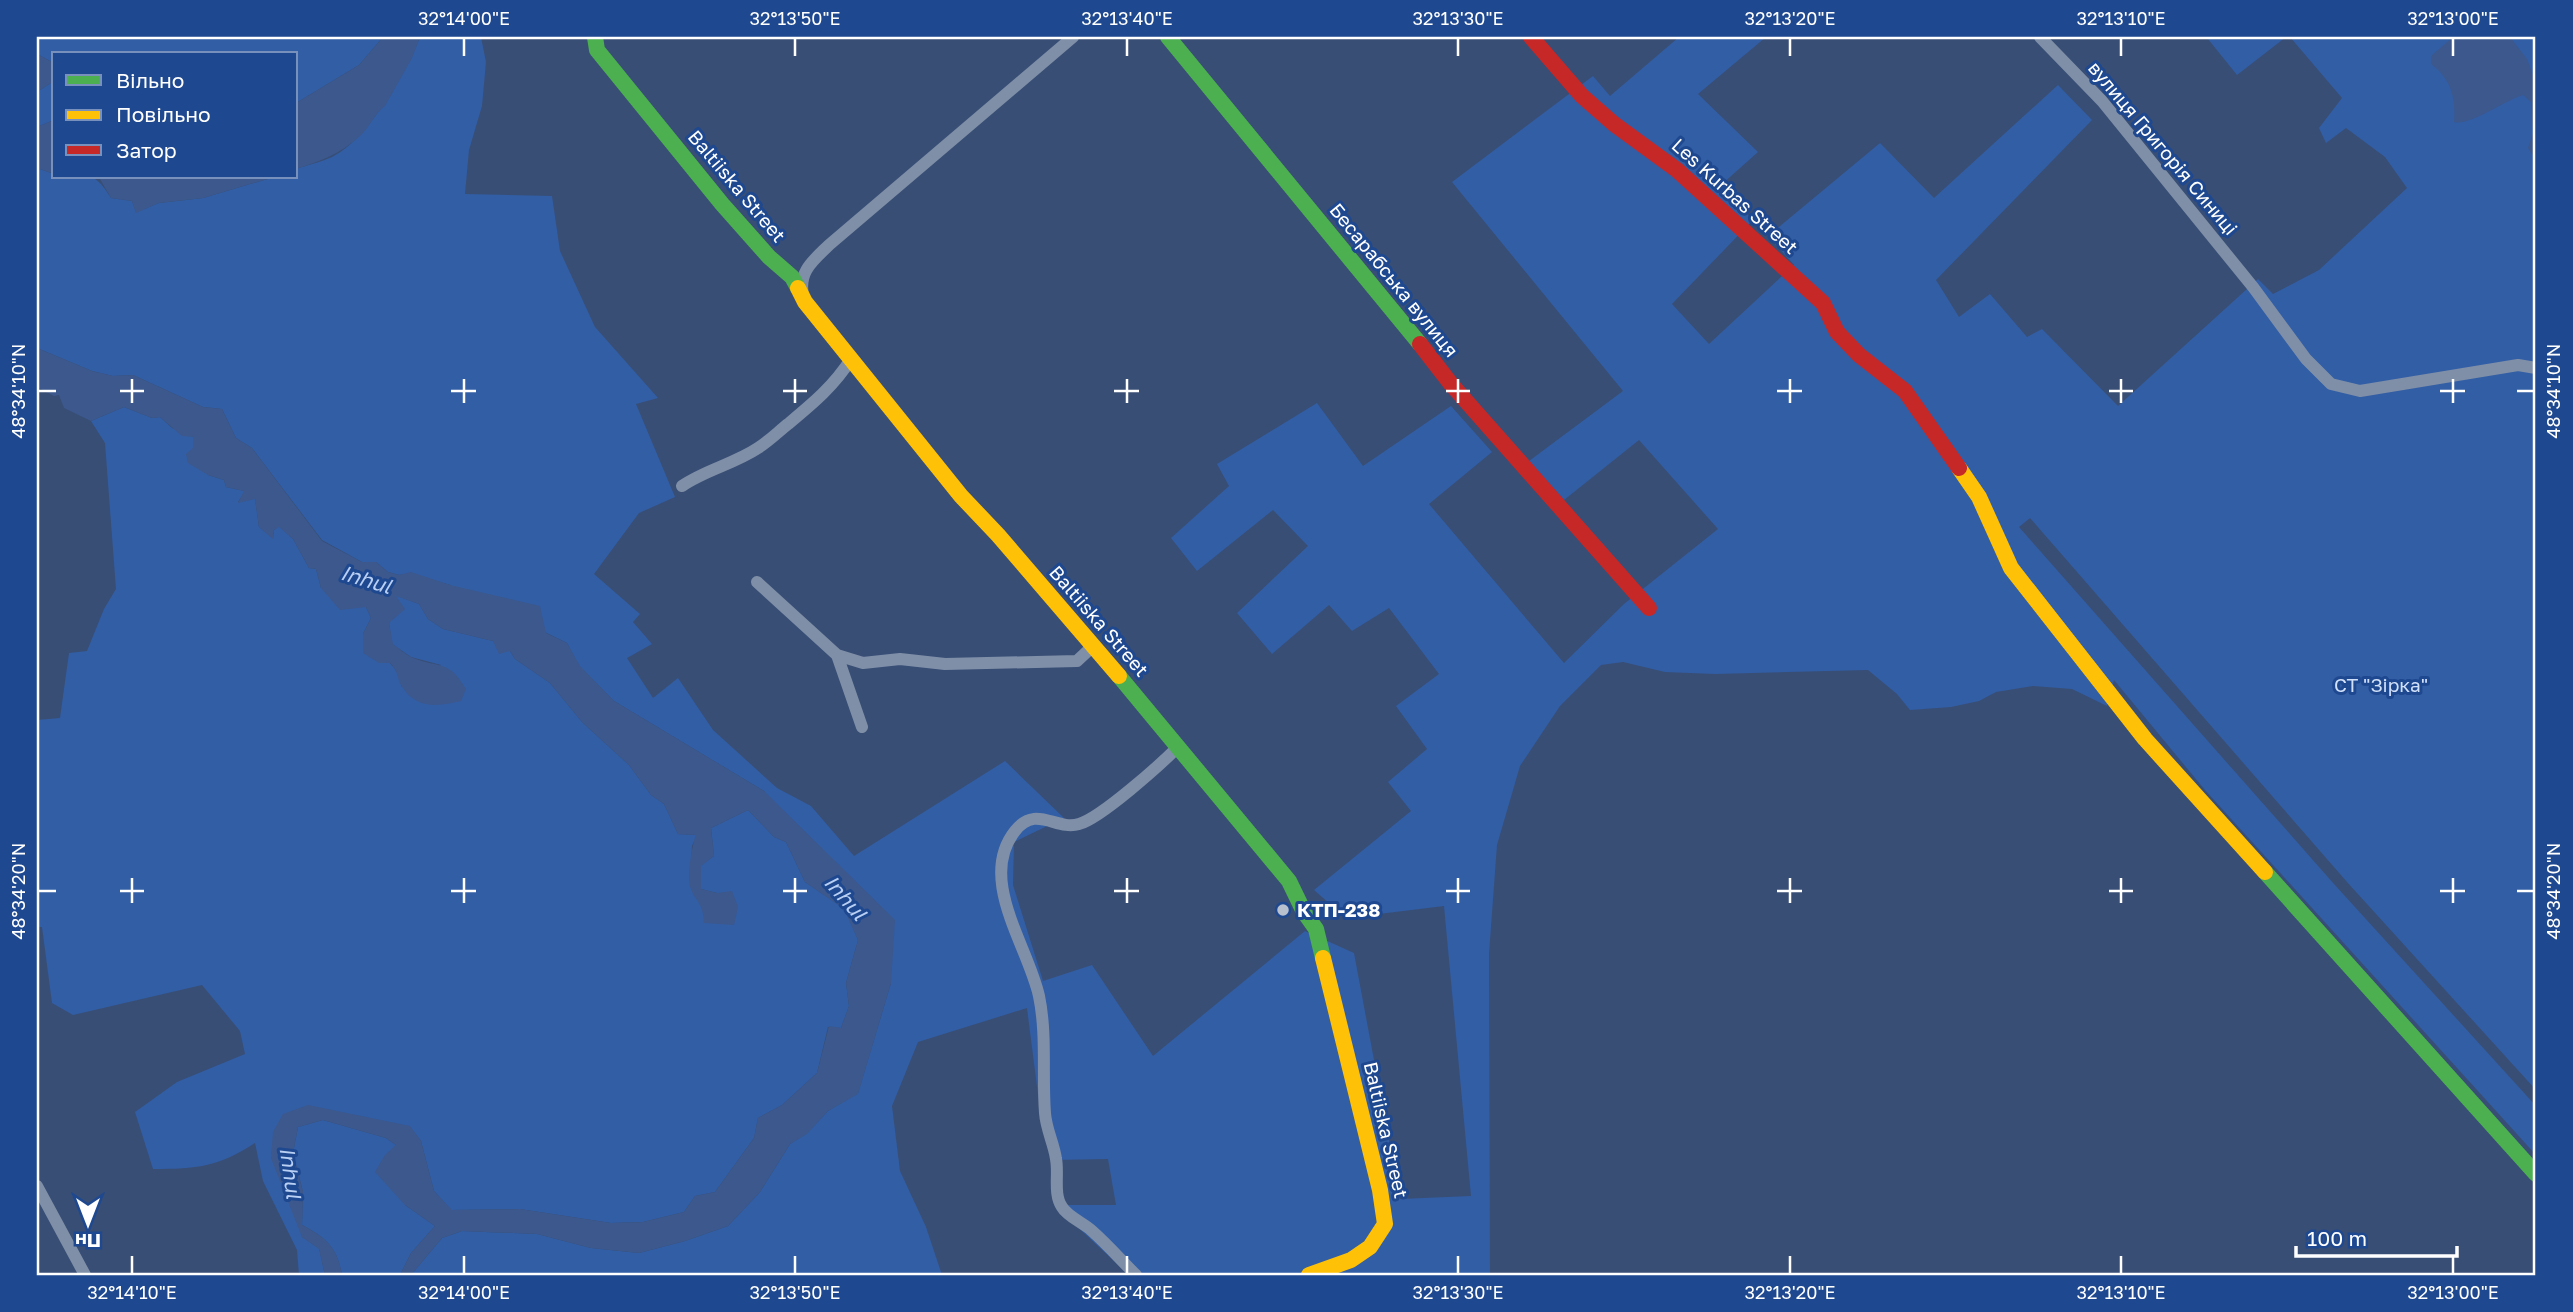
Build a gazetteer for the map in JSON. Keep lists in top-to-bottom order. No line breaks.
{"streets":{"street":["вулиця Григорія Синиці","Baltiiska Street","Les Kurbas Street","Бесарабська вулиця"]},"water":["Inhul"],"parks":["СТ \"Зірка\""],"places":["КТП-238"],"legend":["Вільно","Повільно","Затор"],"scale_bar":"100 m","north":"bottom","coordinates":["32°14'00\"E","32°13'50\"E","32°13'40\"E","32°13'30\"E","32°13'20\"E","32°13'10\"E","32°13'00\"E","48°34'10\"N","48°34'20\"N","32°14'10\"E"]}
